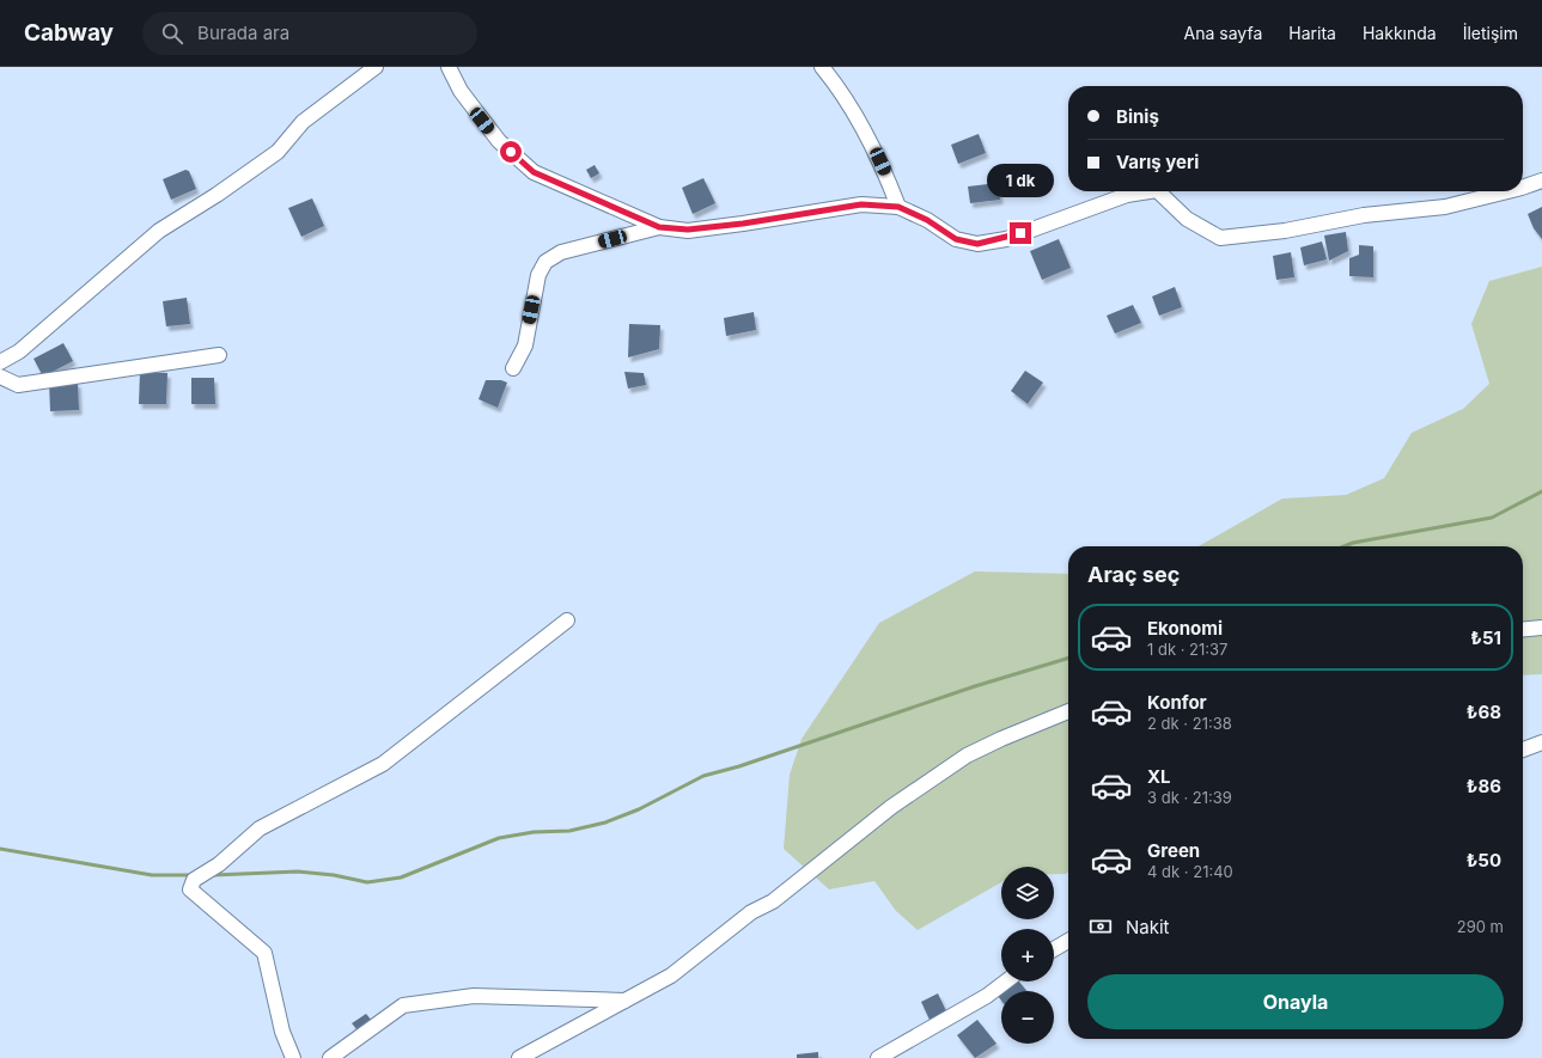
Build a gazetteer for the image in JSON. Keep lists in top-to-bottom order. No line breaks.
{"page":{"header":"Cabway","search":"Burada ara","nav":["Ana sayfa","Harita","Hakkında","İletişim"],"banner":["Biniş","Varış yeri"],"bubble":"1 dk","heading":"Araç seç","list":[{"name":"Ekonomi","note":"1 dk · 21:37","value":"₺51"},{"name":"Konfor","note":"2 dk · 21:38","value":"₺68"},{"name":"XL","note":"3 dk · 21:39","value":"₺86"},{"name":"Green","note":"4 dk · 21:40","value":"₺50"}],"map_buttons":["+","−"],"pay":["Nakit","290 m"],"buttons":"Onayla"}}
